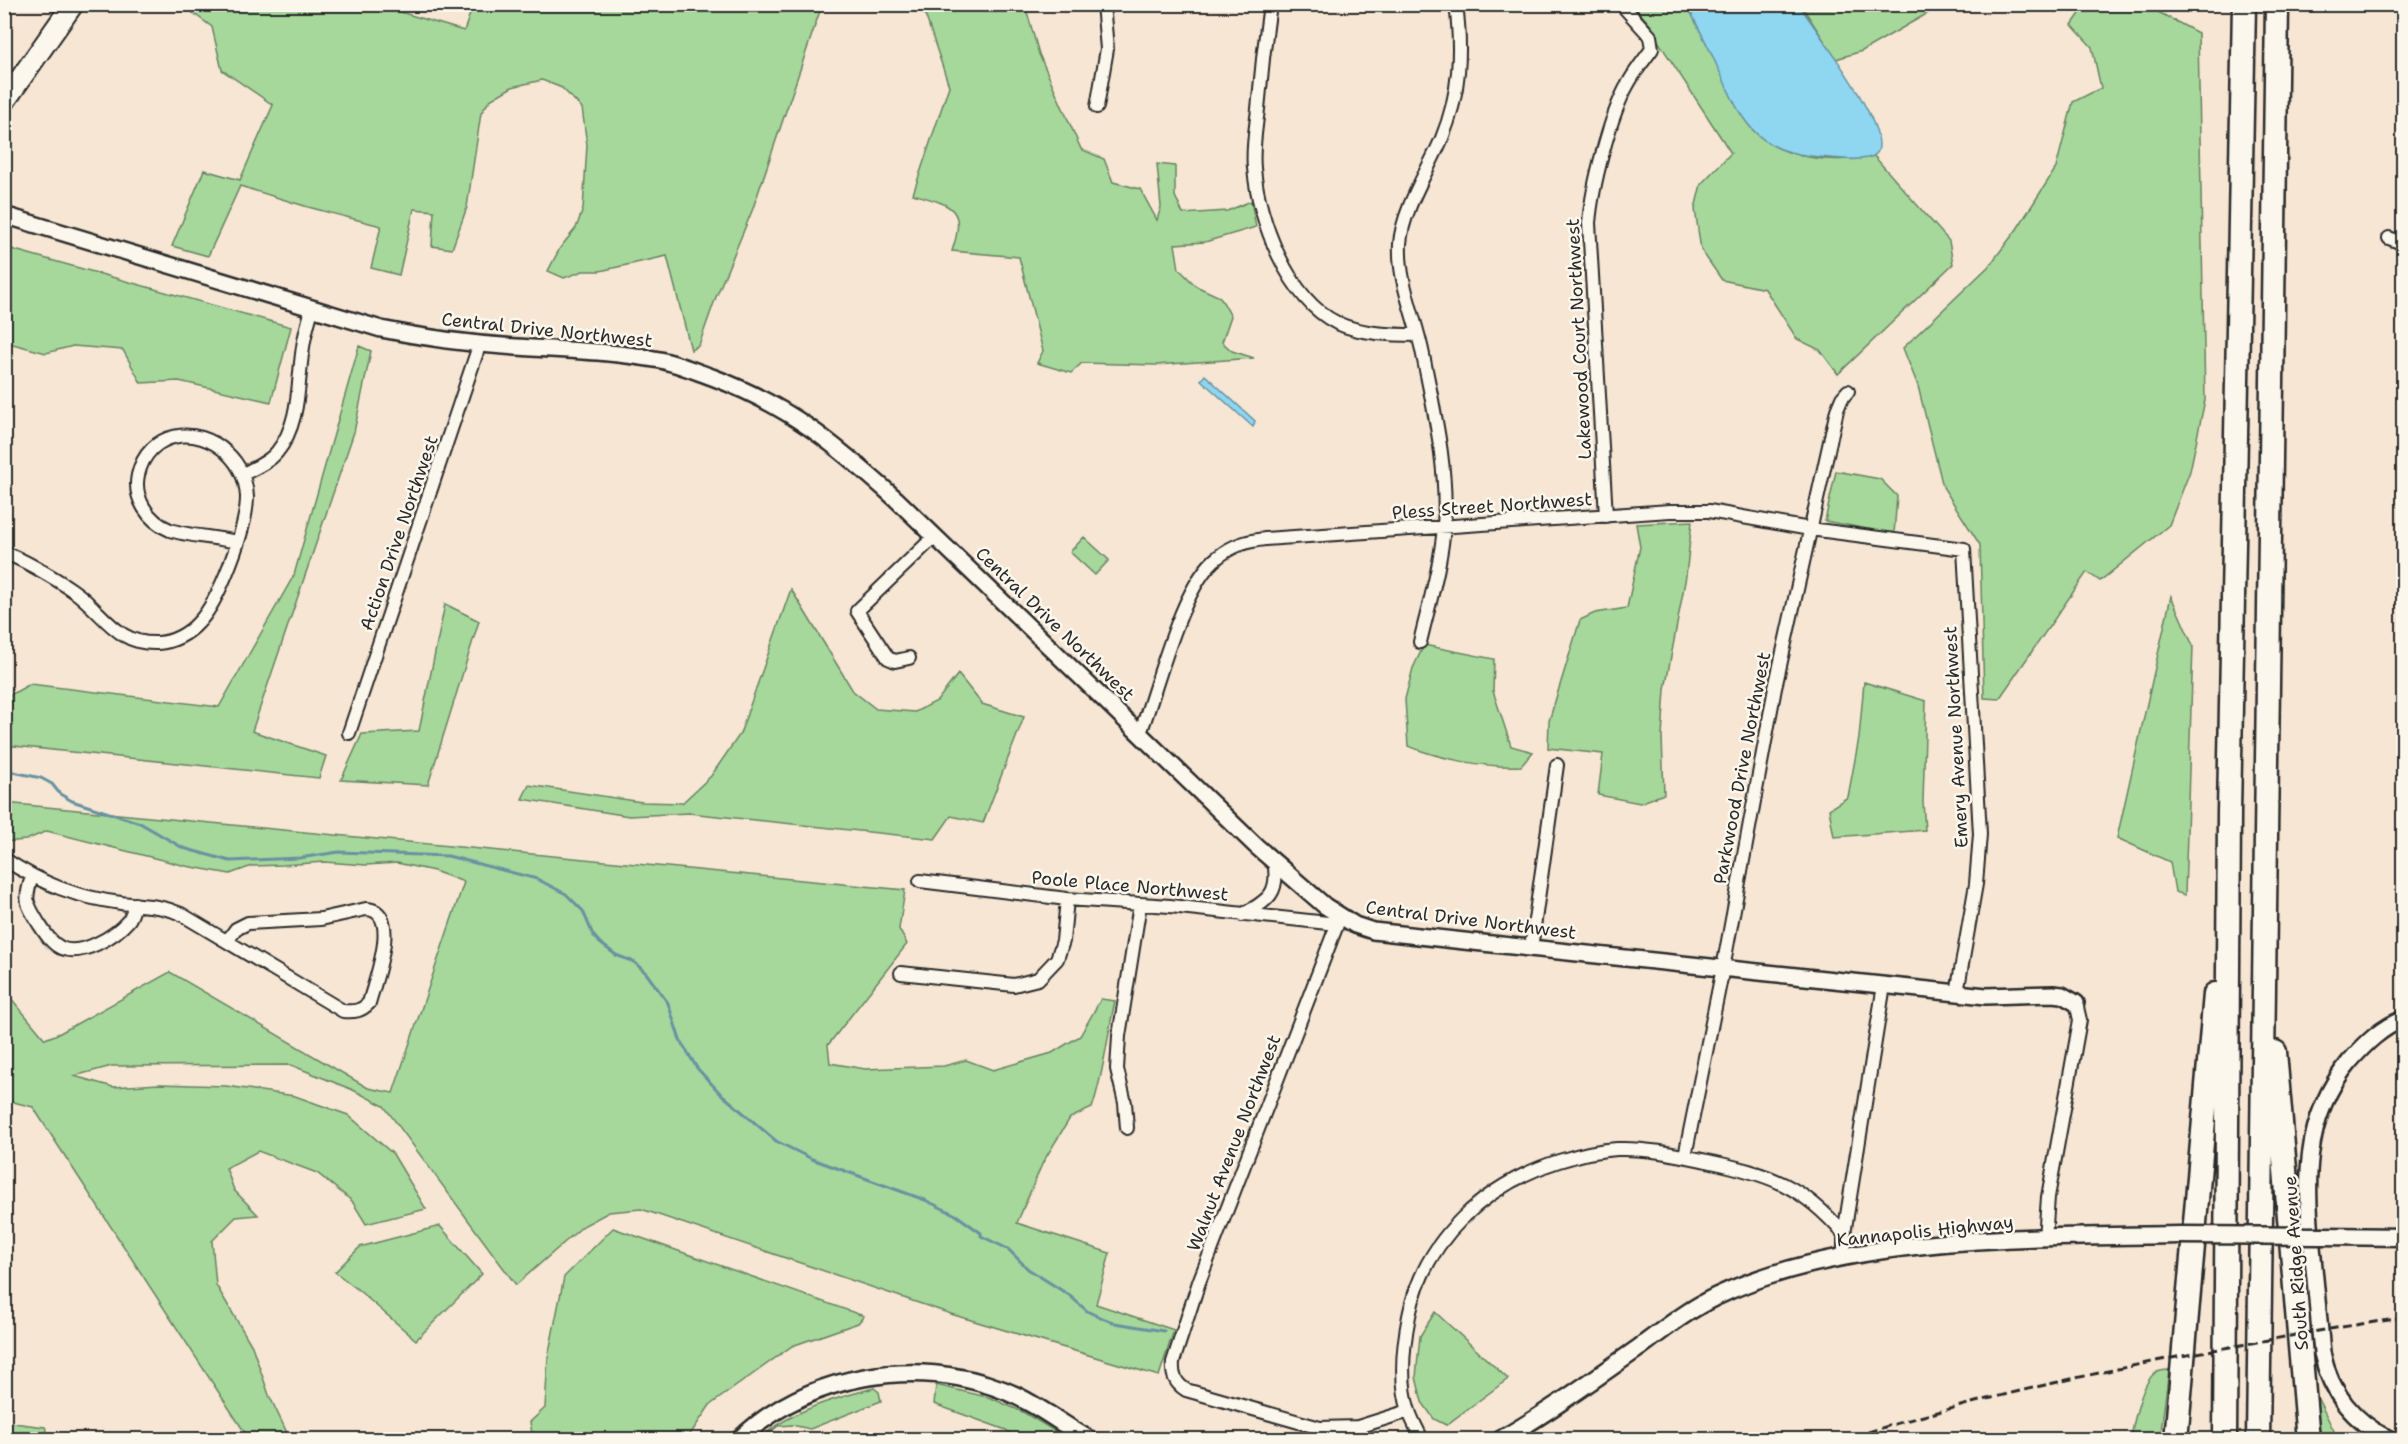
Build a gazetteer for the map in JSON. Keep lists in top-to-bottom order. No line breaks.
{"streets":{"main road":["Kannapolis Highway"],"street":["Central Drive Northwest","Lakewood Court Northwest","Pless Street Northwest","Action Drive Northwest","Emery Avenue Northwest","Parkwood Drive Northwest","Poole Place Northwest","Walnut Avenue Northwest","South Ridge Avenue"]},"crossings":[["Central Drive Northwest","Pless Street Northwest"],["Central Drive Northwest","Action Drive Northwest"],["Central Drive Northwest","Emery Avenue Northwest"],["Central Drive Northwest","Parkwood Drive Northwest"],["Central Drive Northwest","Poole Place Northwest"],["Central Drive Northwest","Walnut Avenue Northwest"],["Lakewood Court Northwest","Pless Street Northwest"],["Pless Street Northwest","Emery Avenue Northwest"],["Pless Street Northwest","Parkwood Drive Northwest"],["Poole Place Northwest","Walnut Avenue Northwest"]]}
